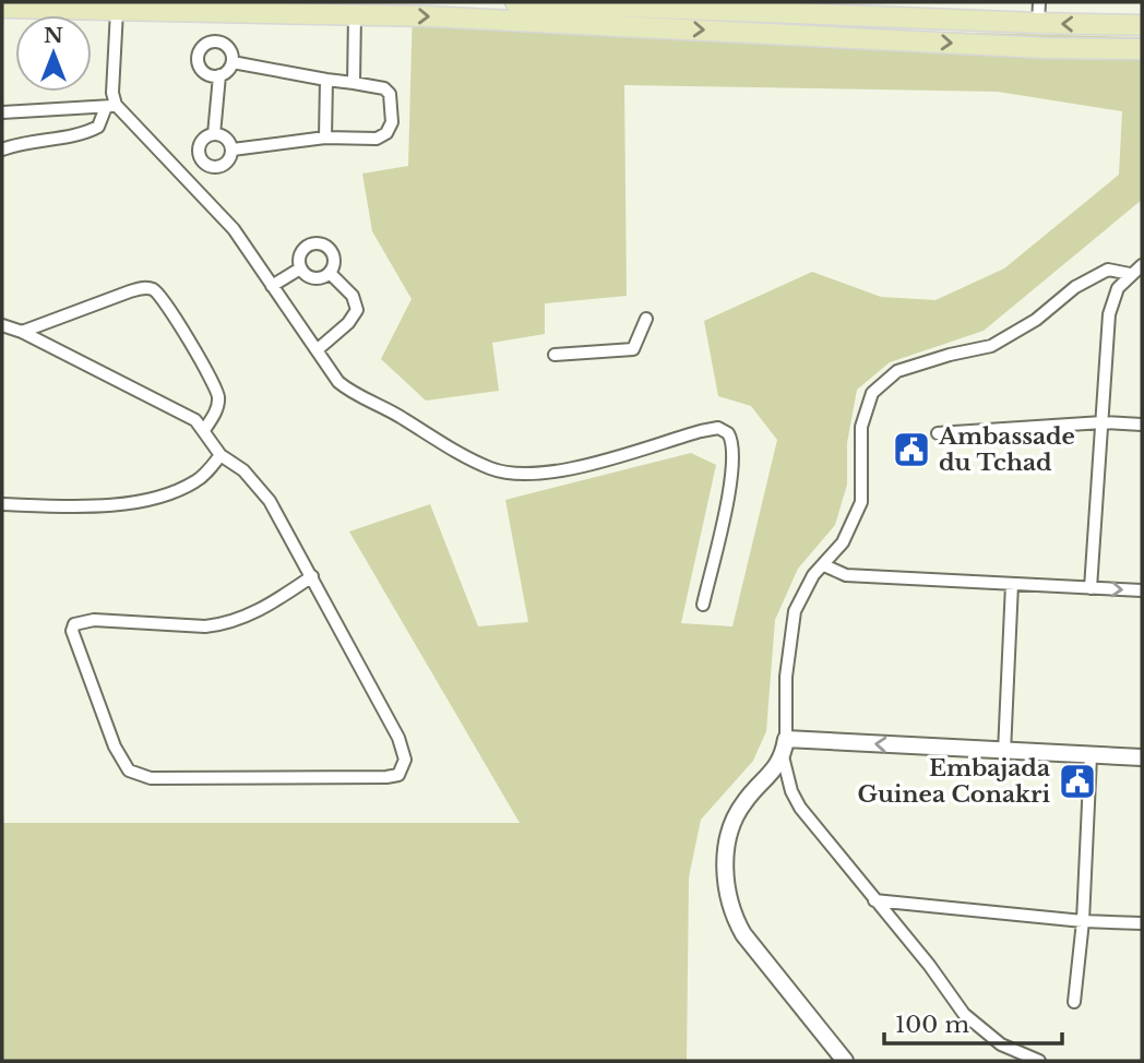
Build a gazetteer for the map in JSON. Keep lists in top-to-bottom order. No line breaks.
{"places":{"public building":["Ambassade du Tchad","Embajada Guinea Conakri"]},"scale_bar":"100 m","north":"top"}
